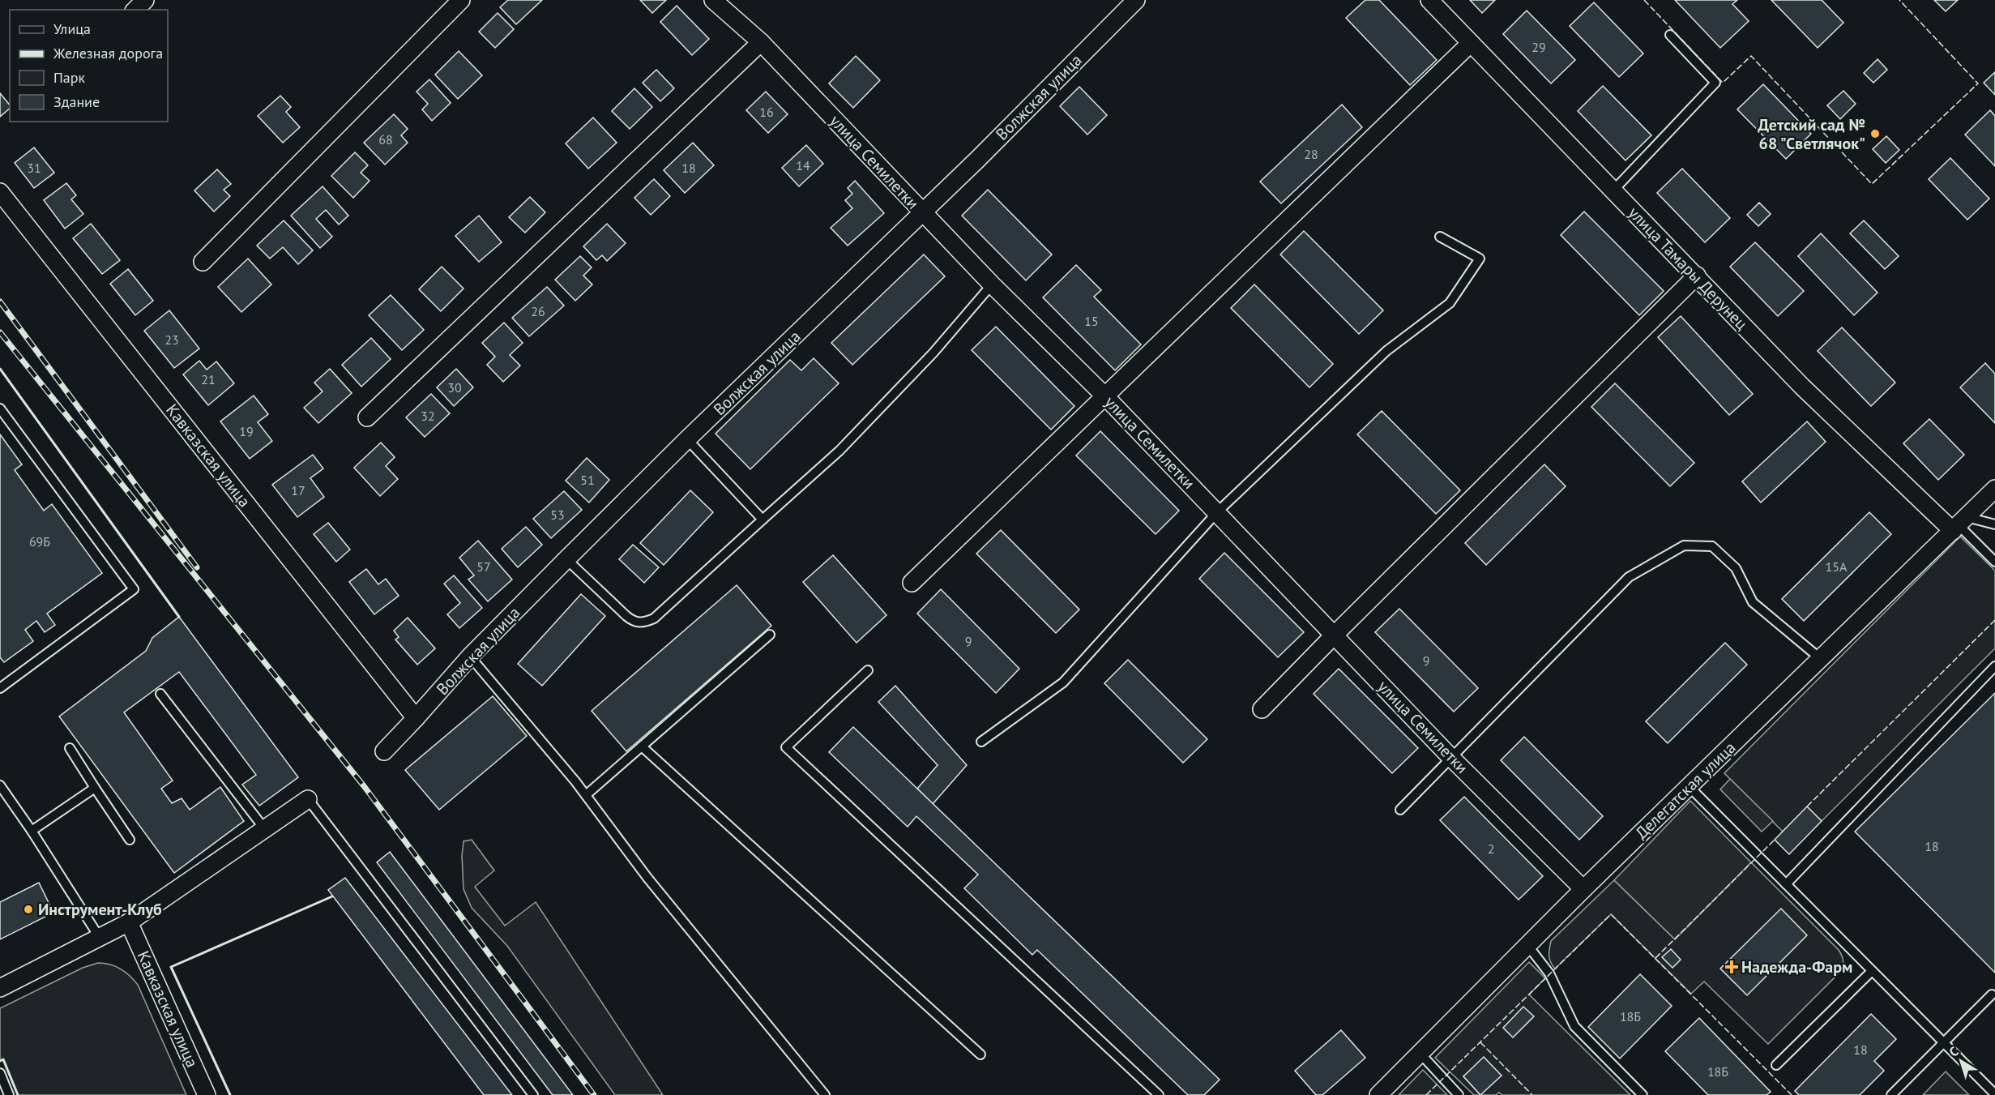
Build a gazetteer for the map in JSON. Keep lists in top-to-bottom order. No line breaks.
{"streets":{"street":["Волжская улица","улица Семилетки","улица Тамары Дерунец","Кавказская улица","Делегатская улица"]},"crossings":[["Волжская улица","улица Семилетки"],["Волжская улица","Кавказская улица"],["улица Семилетки","Делегатская улица"],["улица Тамары Дерунец","Делегатская улица"]],"places":{"other":["Детский сад № 68 \"Светлячок\"","Инструмент-Клуб"],"health":["Надежда-Фарм"]},"house_numbers":["29","16","68","28","14","31","18","26","15","23","21","30","32","19","51","17","53","69Б","57","15А","9","9","18","2","18Б","18","18Б"],"legend":["Улица","Железная дорога","Парк","Здание"],"north":"top left"}
